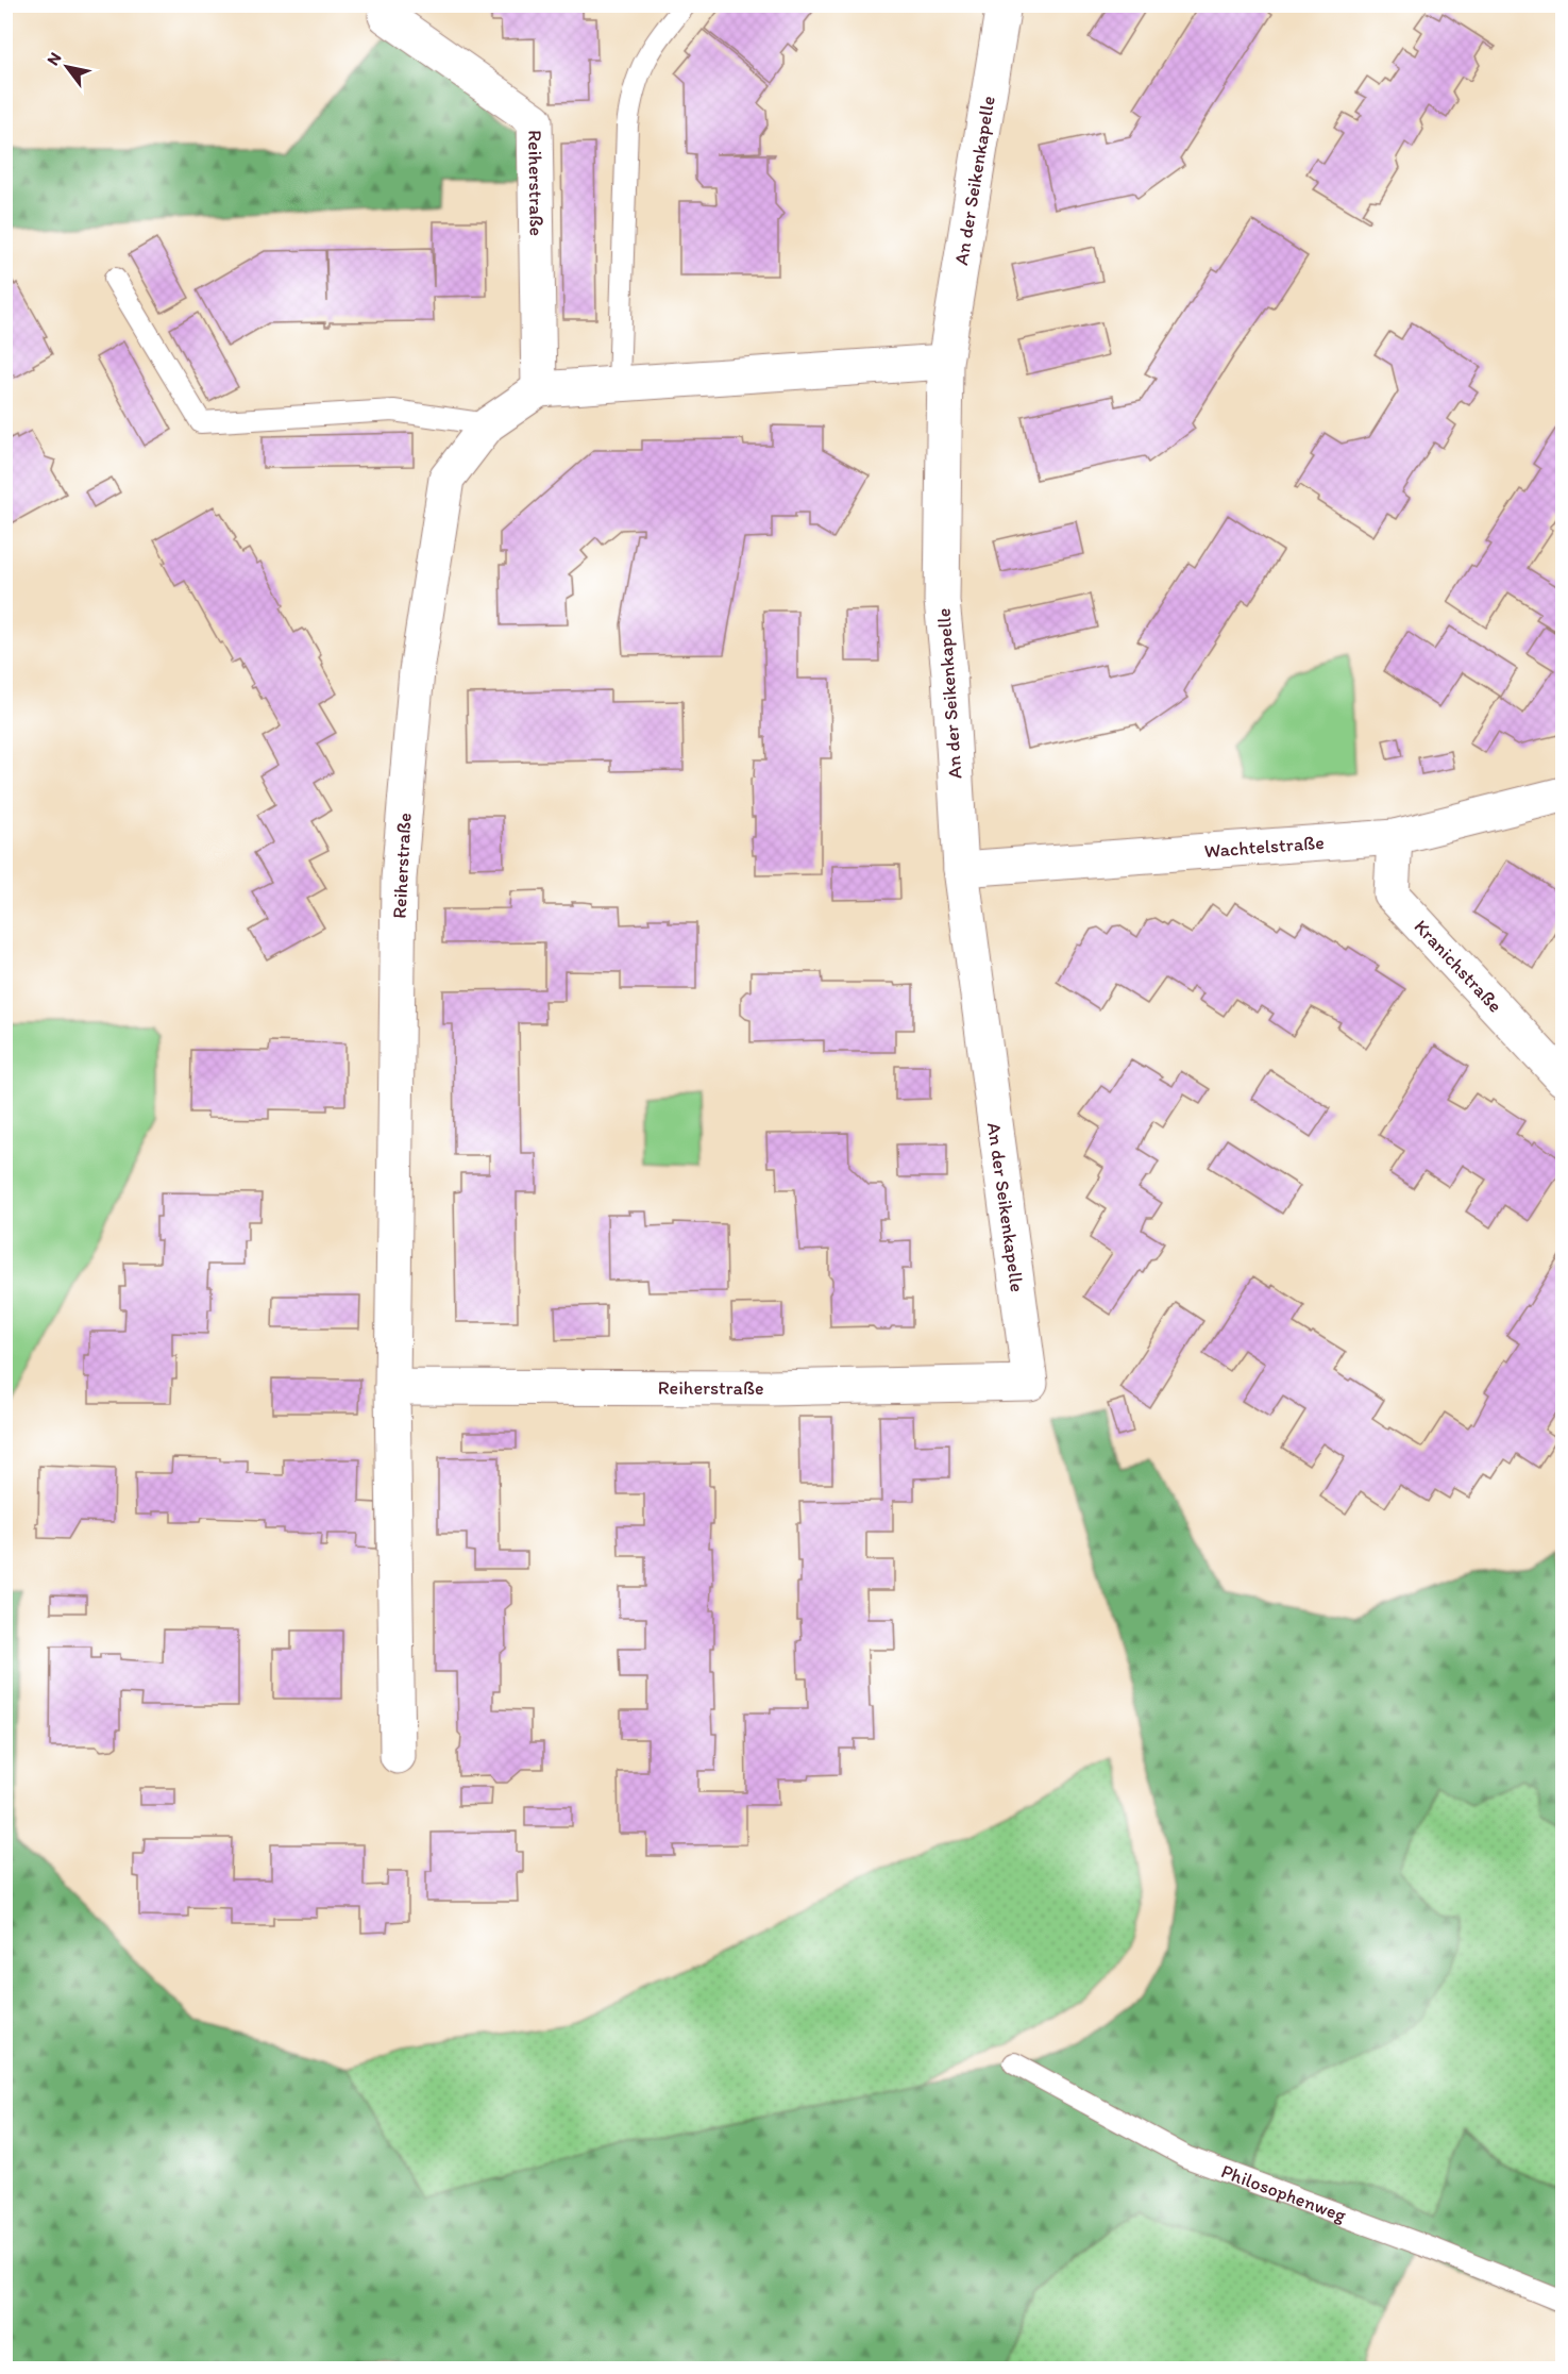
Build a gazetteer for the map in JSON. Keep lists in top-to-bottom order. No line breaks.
{"streets":{"street":["An der Seikenkapelle","Reiherstraße","Wachtelstraße","Kranichstraße"],"lane":["Philosophenweg"]},"crossings":[["An der Seikenkapelle","Reiherstraße"],["An der Seikenkapelle","Wachtelstraße"],["Wachtelstraße","Kranichstraße"]],"north":"top left"}
